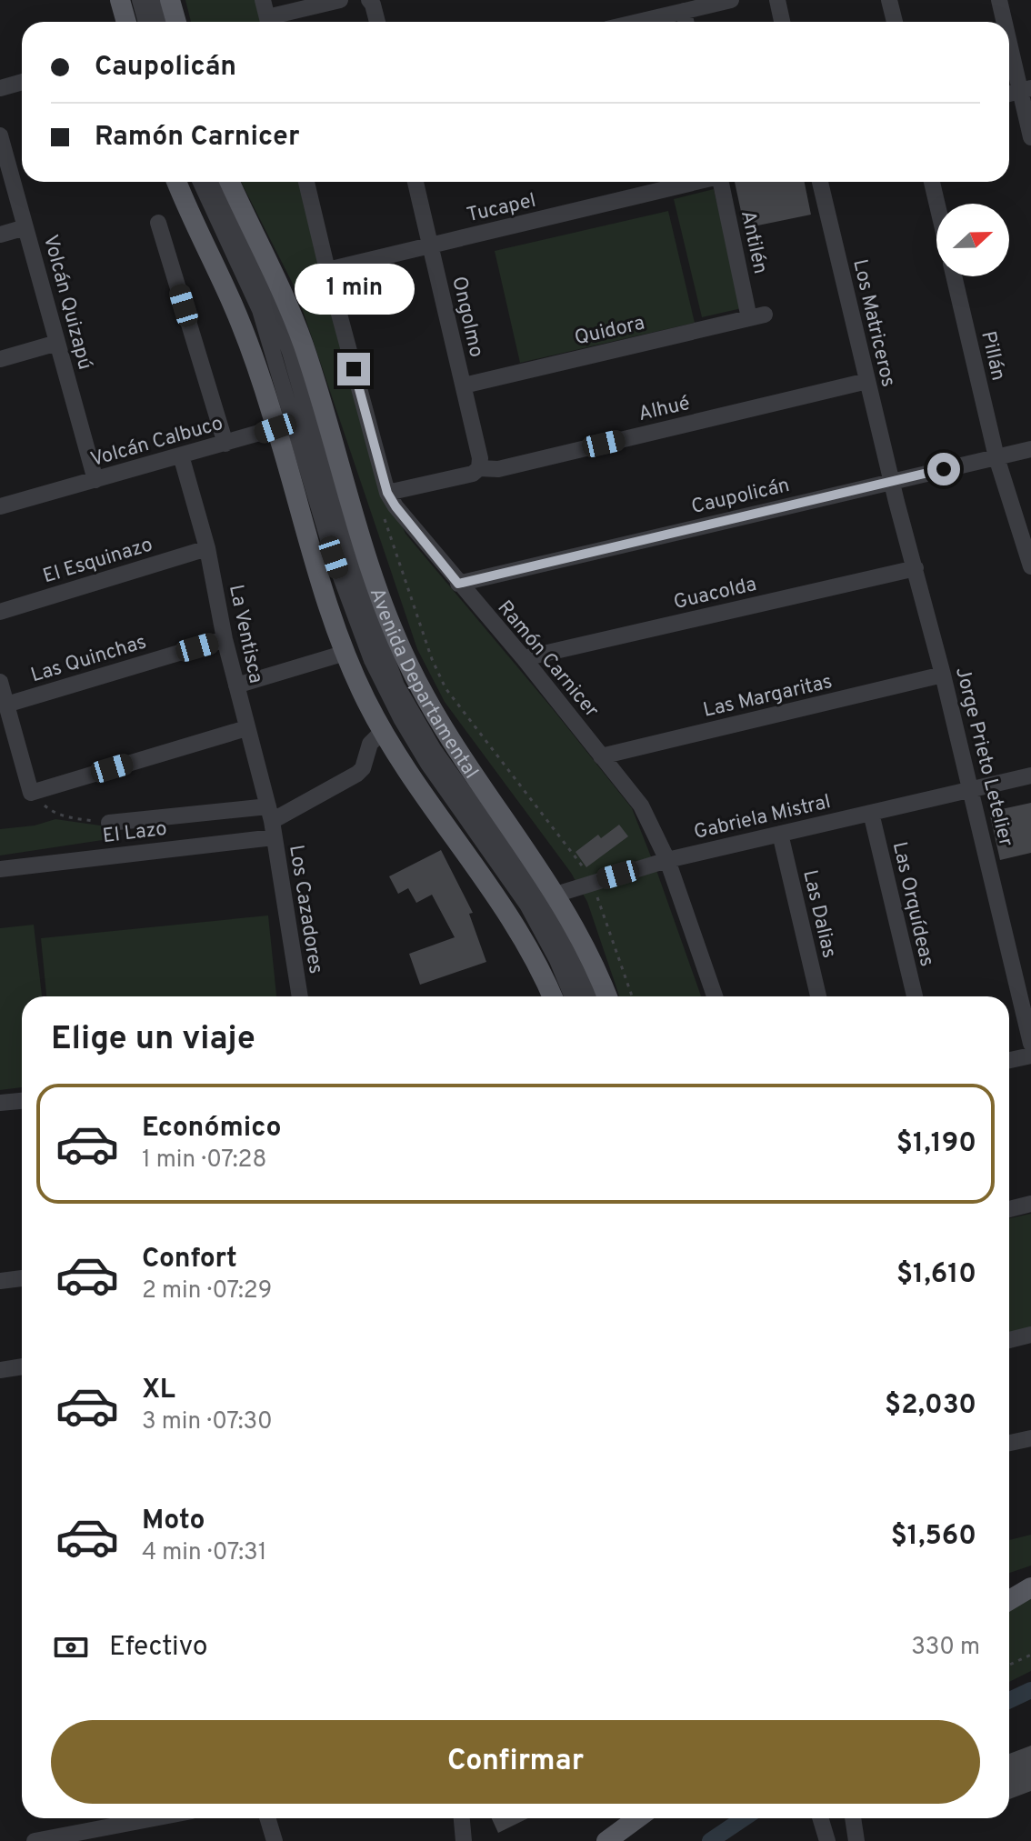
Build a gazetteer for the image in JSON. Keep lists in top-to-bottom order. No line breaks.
{"streets":{"main road":["Avenida Departamental"],"street":["Tucapel","Antilén","Volcán Quizapú","Ongolmo","Los Matriceros","Quidora","Pillán","Alhué","Volcán Calbuco","Caupolicán","El Esquinazo","Guacolda","La Ventisca","Las Quinchas","Ramón Carnicer","Las Margaritas","Jorge Prieto Letelier","Gabriela Mistral","El Lazo","Las Orquídeas","Los Cazadores","Las Dalias"]},"crossings":[["Tucapel","Ongolmo"],["Tucapel","Ramón Carnicer"],["Antilén","Quidora"],["Volcán Quizapú","Volcán Calbuco"],["Ongolmo","Quidora"],["Ongolmo","Alhué"],["Los Matriceros","Alhué"],["Los Matriceros","Caupolicán"],["Los Matriceros","Jorge Prieto Letelier"],["Pillán","Caupolicán"],["Alhué","Ramón Carnicer"],["Volcán Calbuco","La Ventisca"],["Volcán Calbuco","Avenida Departamental"],["Caupolicán","Ramón Carnicer"],["Caupolicán","Jorge Prieto Letelier"],["El Esquinazo","La Ventisca"],["Guacolda","Ramón Carnicer"],["Guacolda","Jorge Prieto Letelier"],["La Ventisca","Las Quinchas"],["La Ventisca","El Lazo"],["La Ventisca","Los Cazadores"],["Ramón Carnicer","Las Margaritas"],["Ramón Carnicer","Gabriela Mistral"],["Avenida Departamental","Gabriela Mistral"],["Avenida Departamental","El Lazo"],["Las Margaritas","Jorge Prieto Letelier"],["Jorge Prieto Letelier","Gabriela Mistral"],["Gabriela Mistral","Las Orquídeas"],["Gabriela Mistral","Las Dalias"],["El Lazo","Los Cazadores"]],"north":"right","page":{"banner":["Caupolicán","Ramón Carnicer"],"bubble":"1 min","heading":"Elige un viaje","list":[{"name":"Económico","note":"1 min · 07:28","value":"$1,190"},{"name":"Confort","note":"2 min · 07:29","value":"$1,610"},{"name":"XL","note":"3 min · 07:30","value":"$2,030"},{"name":"Moto","note":"4 min · 07:31","value":"$1,560"}],"pay":["Efectivo","330 m"],"buttons":"Confirmar"}}
